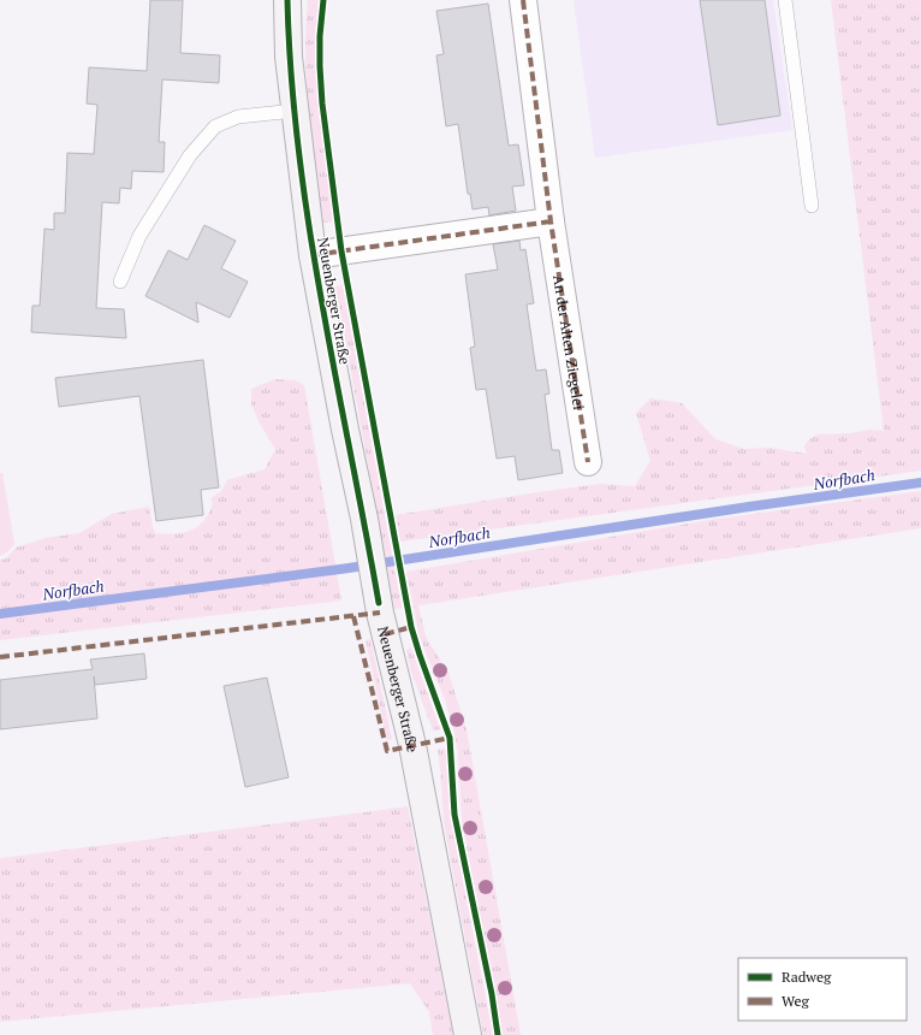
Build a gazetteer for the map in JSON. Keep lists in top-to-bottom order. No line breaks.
{"streets":{"street":["Neuenberger Straße","An der Alten Ziegelei"]},"water":["Norfbach"],"legend":["Radweg","Weg"]}
